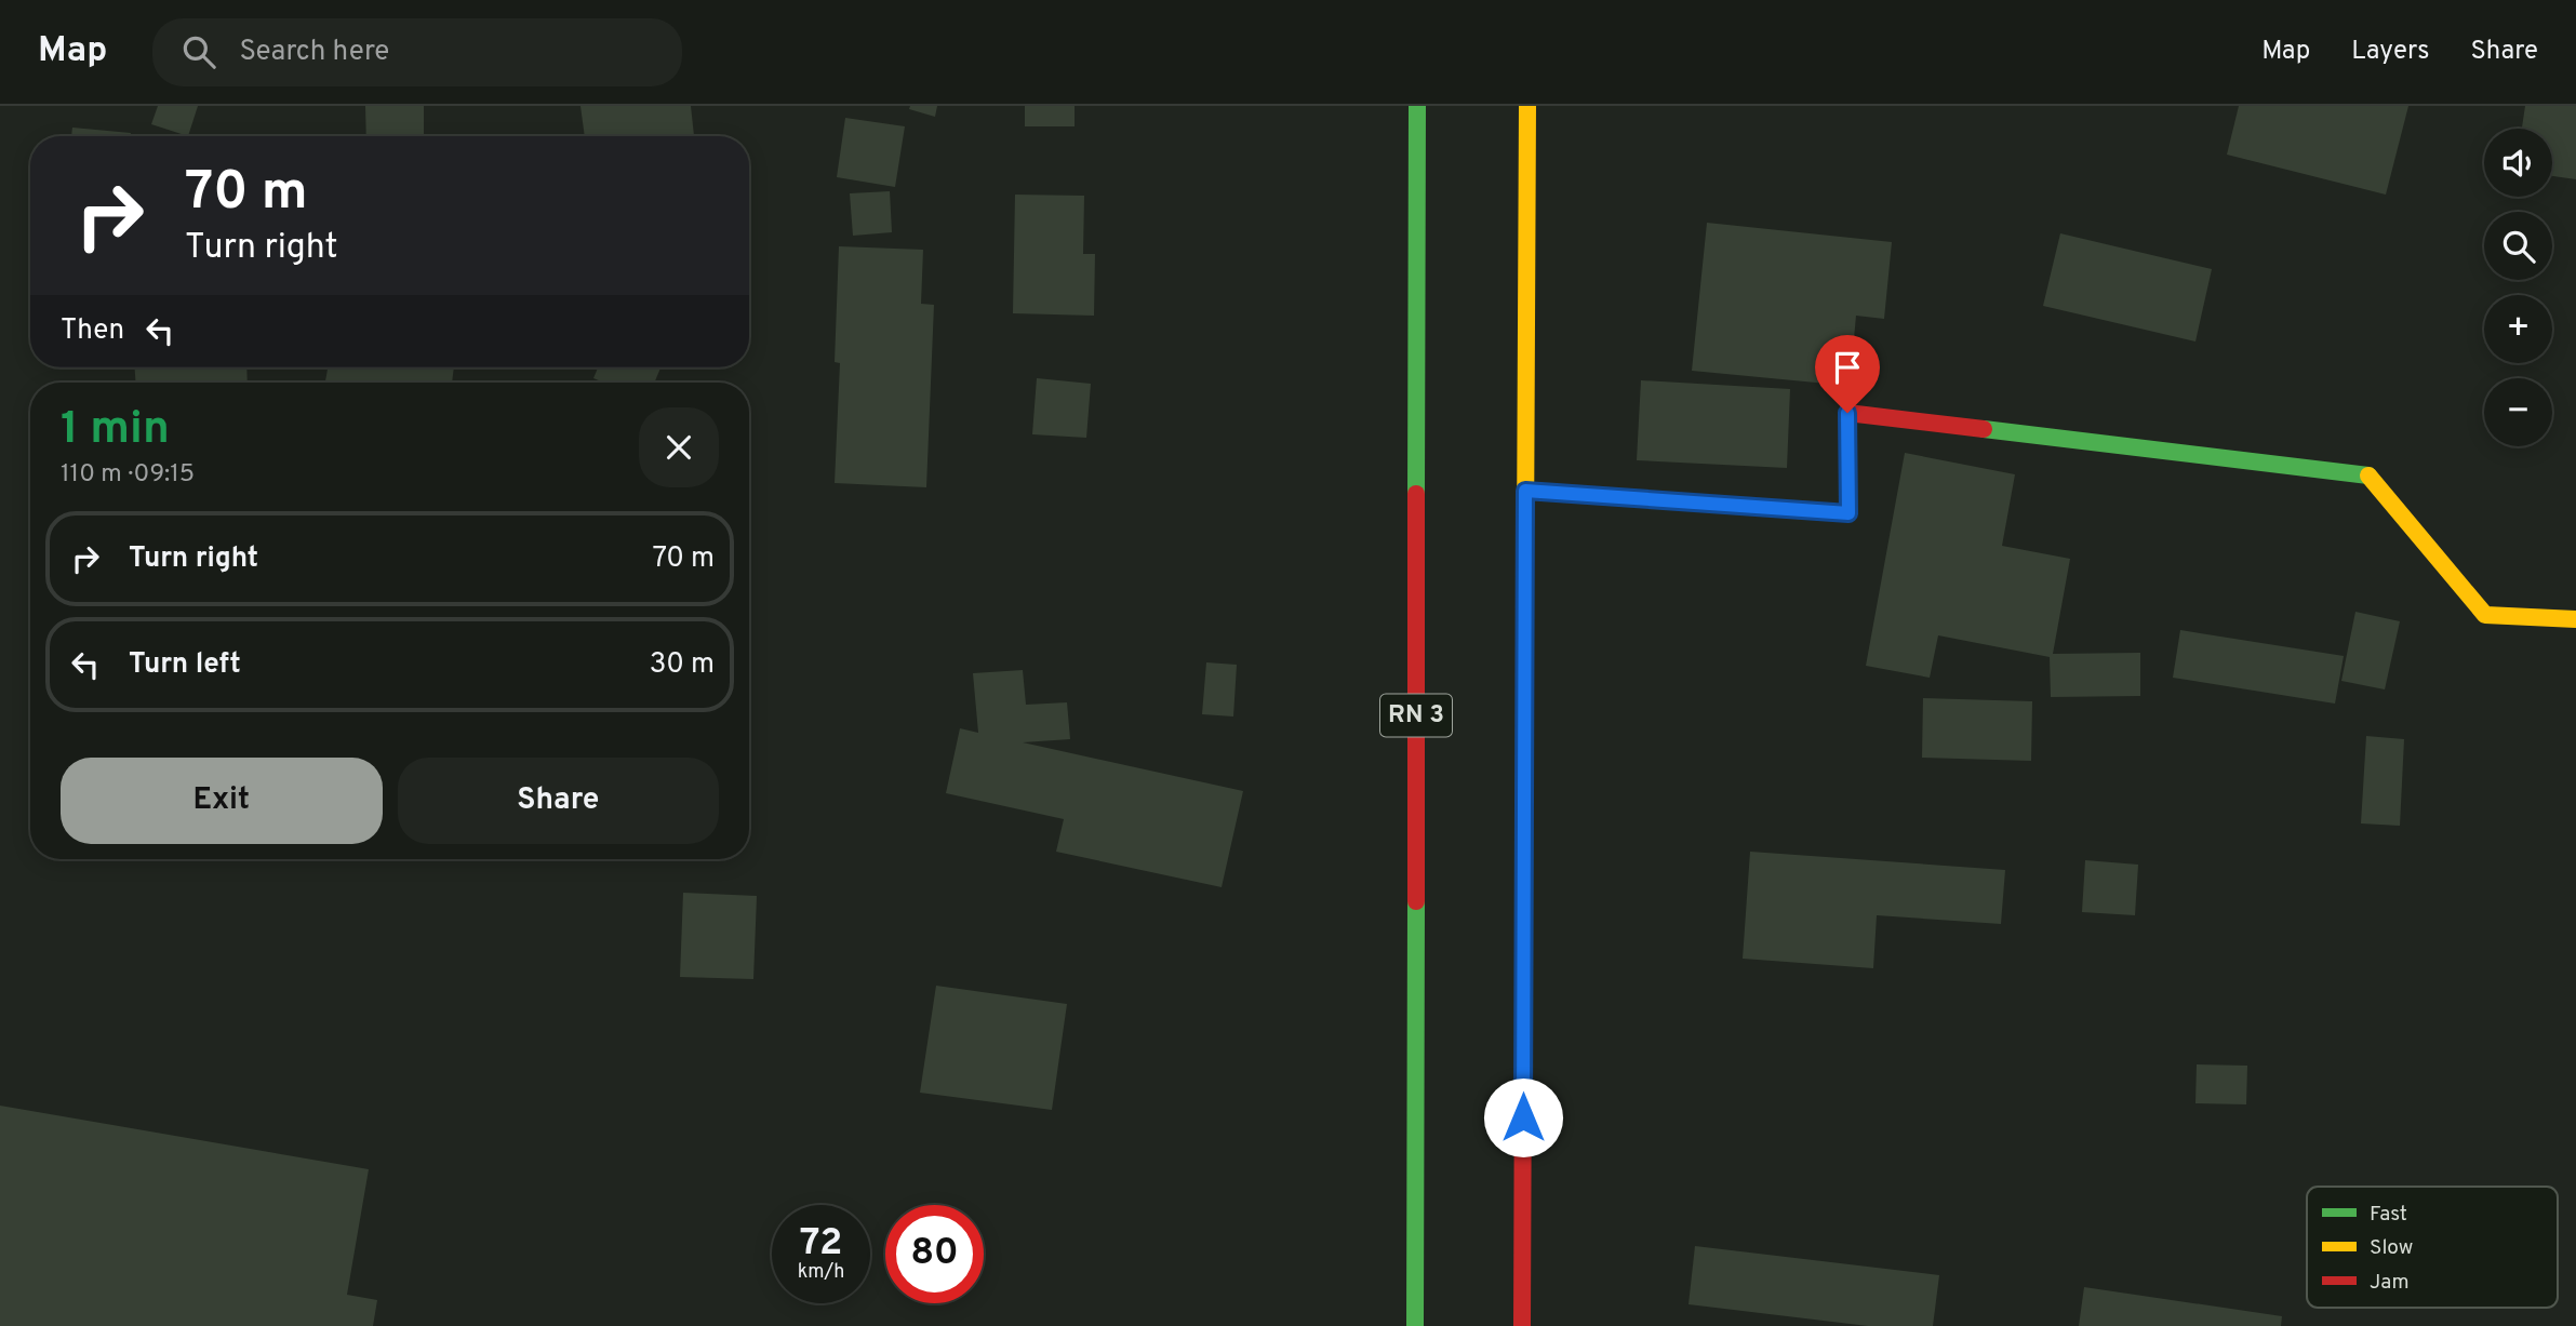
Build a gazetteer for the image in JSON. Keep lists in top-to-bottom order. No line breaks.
{"streets":{"main road":["RN 3"]},"legend":["Fast","Slow","Jam"],"page":{"header":"Map","search":"Search here","nav":["Map","Layers","Share"],"map_buttons":["+","−"],"turn":["70 m","Turn right"],"then":"Then","heading":["1 min","110 m · 09:15"],"list":[{"name":"Turn right","value":"70 m"},{"name":"Turn left","value":"30 m"}],"buttons":["Exit","Share"],"speed":"72 km/h","limit":"80"}}
